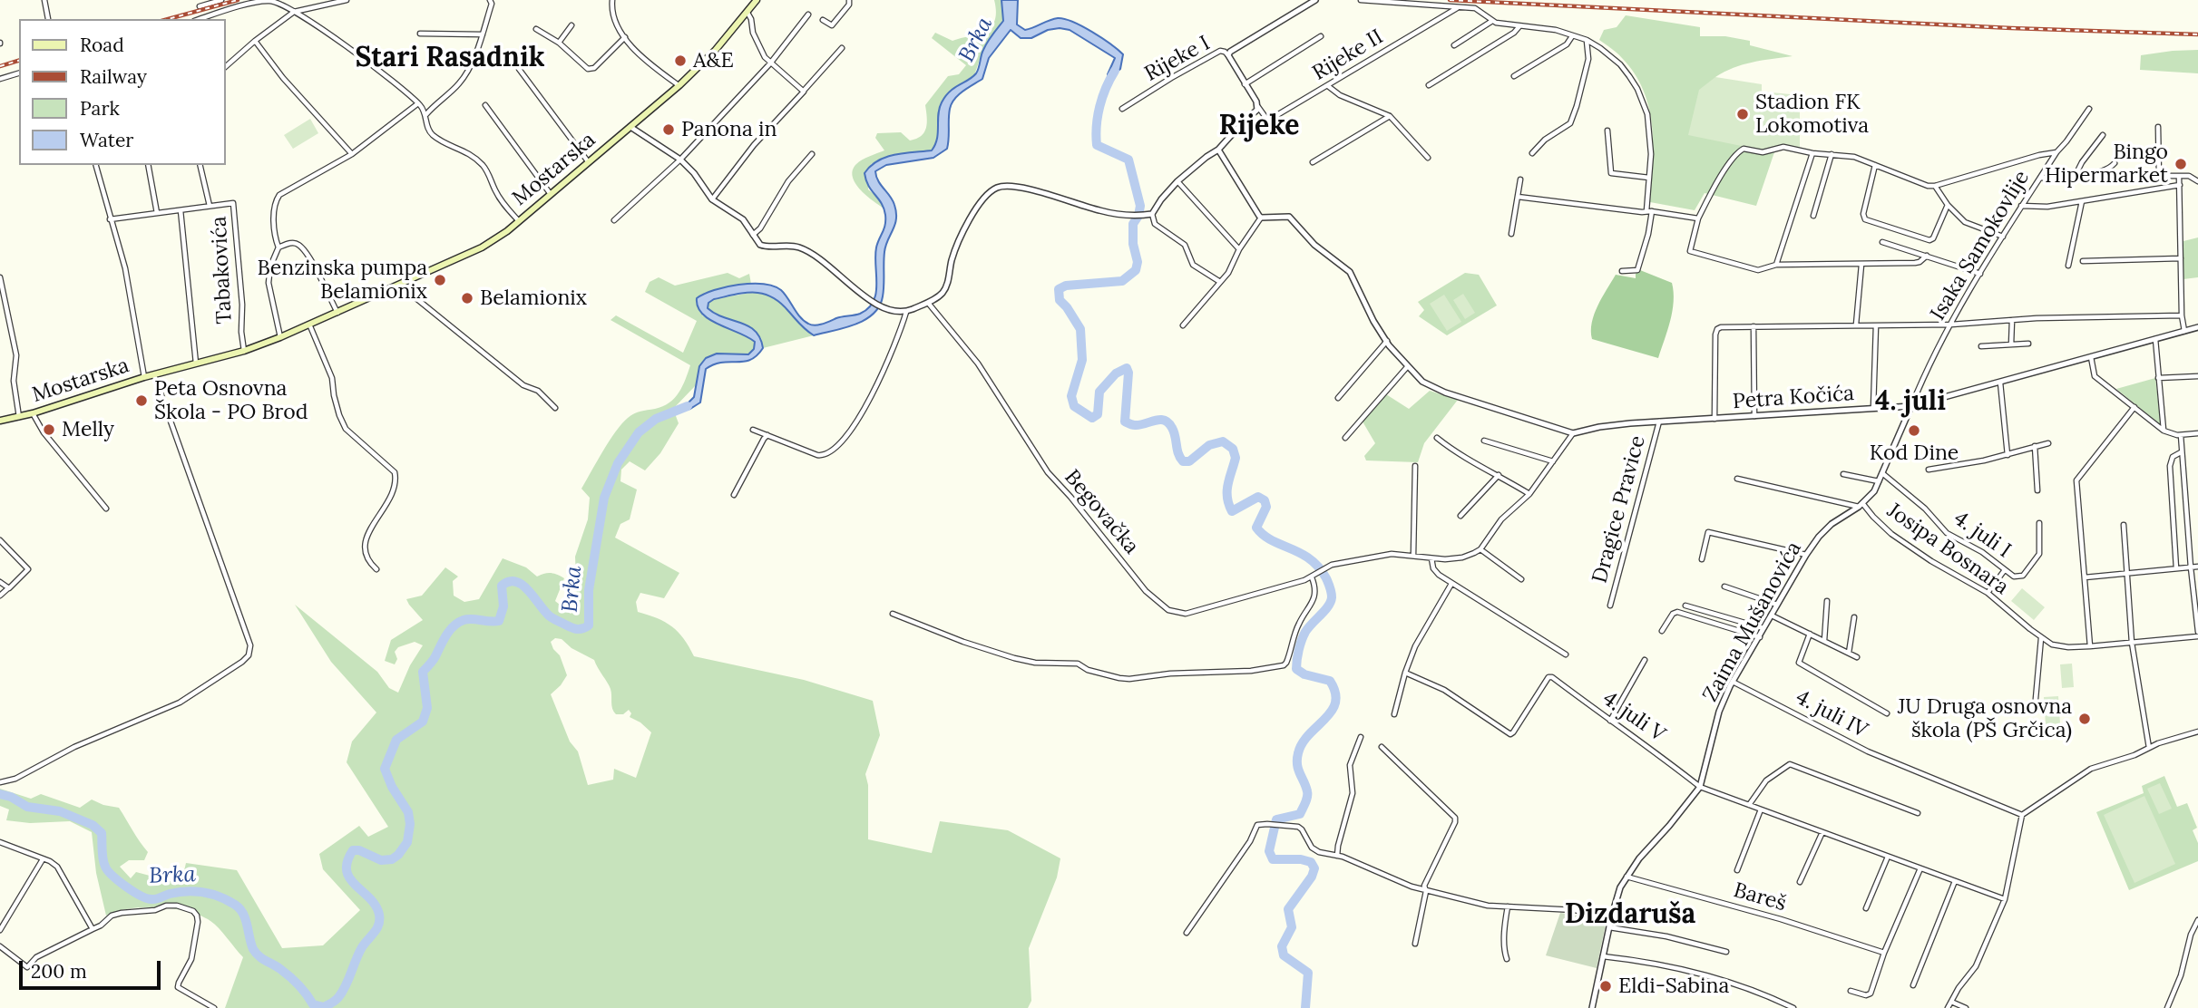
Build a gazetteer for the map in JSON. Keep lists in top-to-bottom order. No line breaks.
{"streets":{"main road":["Mostarska"],"street":["Rijeke II","Rijeke I","Isaka Samokovlije","Tabakovića","Petra Kočića","Dragice Pravice","Begovačka","4. juli I","Josipa Bosnara","Zaima Mušanovića","4. juli IV","4. juli V","Bareš"]},"crossings":[["Rijeke II","Rijeke I"],["Mostarska","Tabakovića"],["Isaka Samokovlije","Petra Kočića"],["Isaka Samokovlije","Zaima Mušanovića"],["Petra Kočića","Dragice Pravice"],["Petra Kočića","Zaima Mušanovića"],["4. juli I","Zaima Mušanovića"],["Josipa Bosnara","Zaima Mušanovića"],["Zaima Mušanovića","4. juli IV"],["Zaima Mušanovića","4. juli V"],["Zaima Mušanovića","Bareš"]],"districts":["Stari Rasadnik","Rijeke","4. juli","Dizdaruša"],"water":["Brka"],"places":["A&E","Stadion FK Lokomotiva","Panona in","Bingo Hipermarket","Benzinska pumpa Belamionix","Belamionix","Peta Osnovna Škola - PO Brod","Melly","Kod Dine","JU Druga osnovna škola (PŠ Grčica)","Eldi-Sabina"],"legend":["Road","Railway","Park","Water"],"scale_bar":"200 m"}
